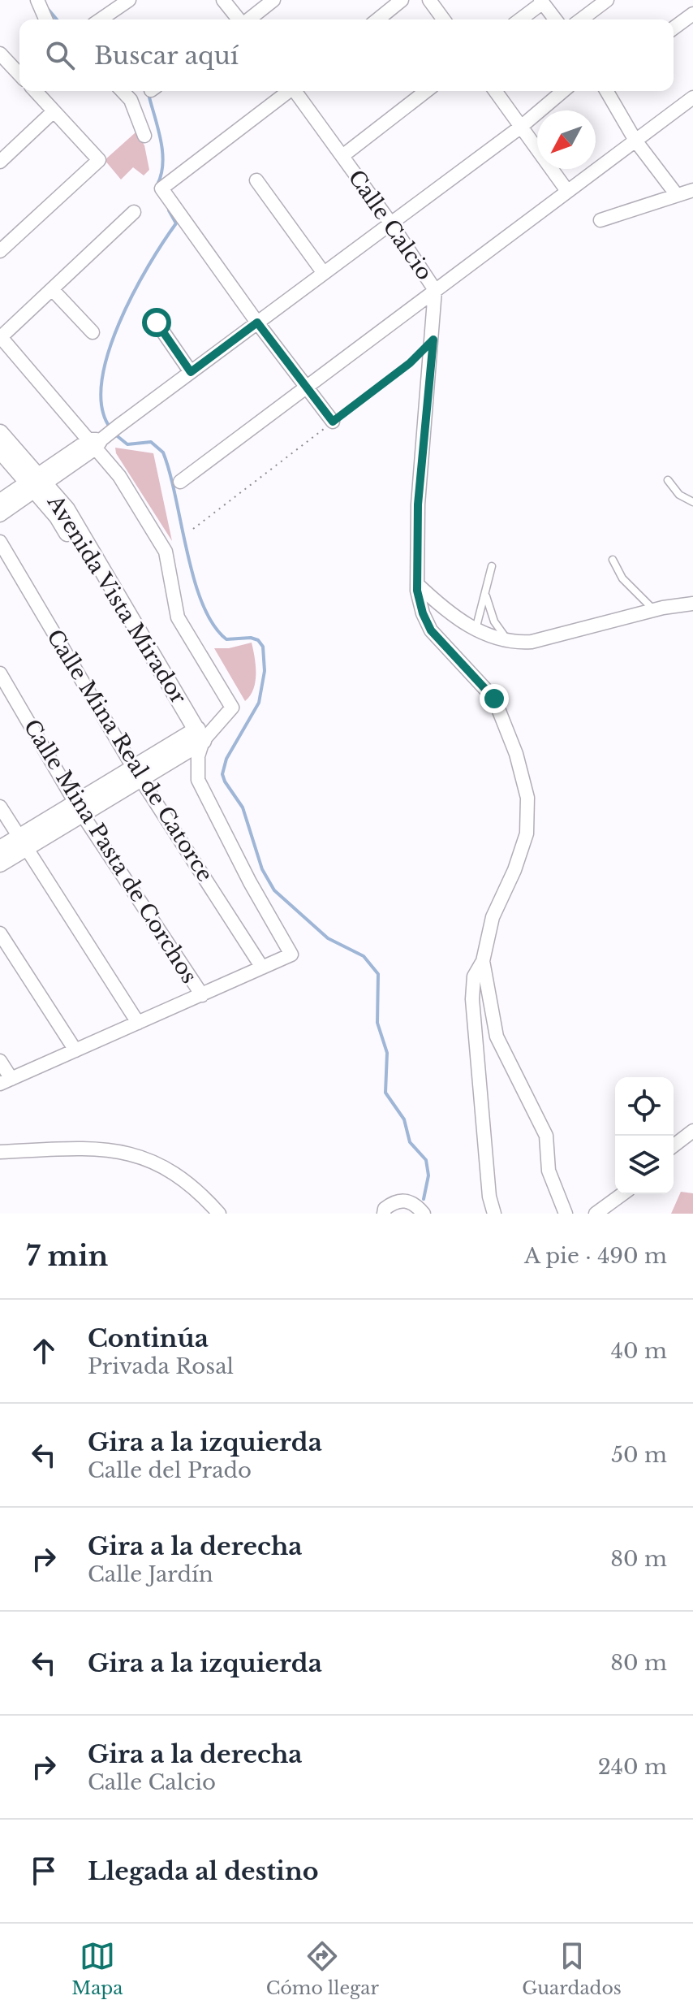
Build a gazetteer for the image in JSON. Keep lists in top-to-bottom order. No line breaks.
{"streets":{"street":["Calle Calcio","Avenida Vista Mirador","Calle Mina Real de Catorce","Calle Mina Pasta de Corchos"]},"north":"bottom left","page":{"search":"Buscar aquí","heading":["7 min","A pie · 490 m"],"list":[["Continúa","Privada Rosal","40 m"],["Gira a la izquierda","Calle del Prado","50 m"],["Gira a la derecha","Calle Jardín","80 m"],["Gira a la izquierda","80 m"],["Gira a la derecha","Calle Calcio","240 m"],"Llegada al destino"],"nav":["Mapa","Cómo llegar","Guardados"]}}
